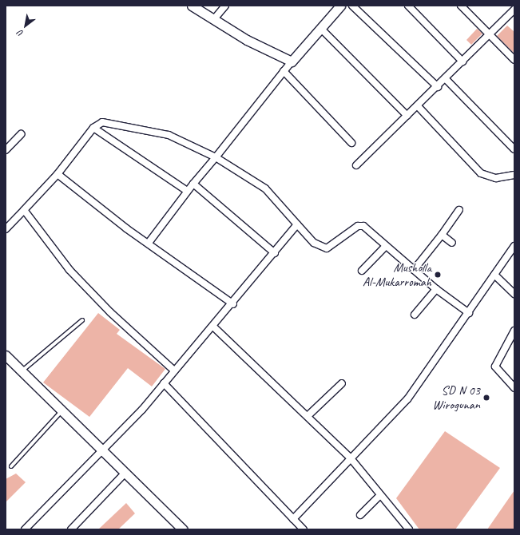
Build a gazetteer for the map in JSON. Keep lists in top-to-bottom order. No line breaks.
{"places":["Musholla Al-Mukarromah","SD N 03 Wirogunan"],"north":"bottom left"}
